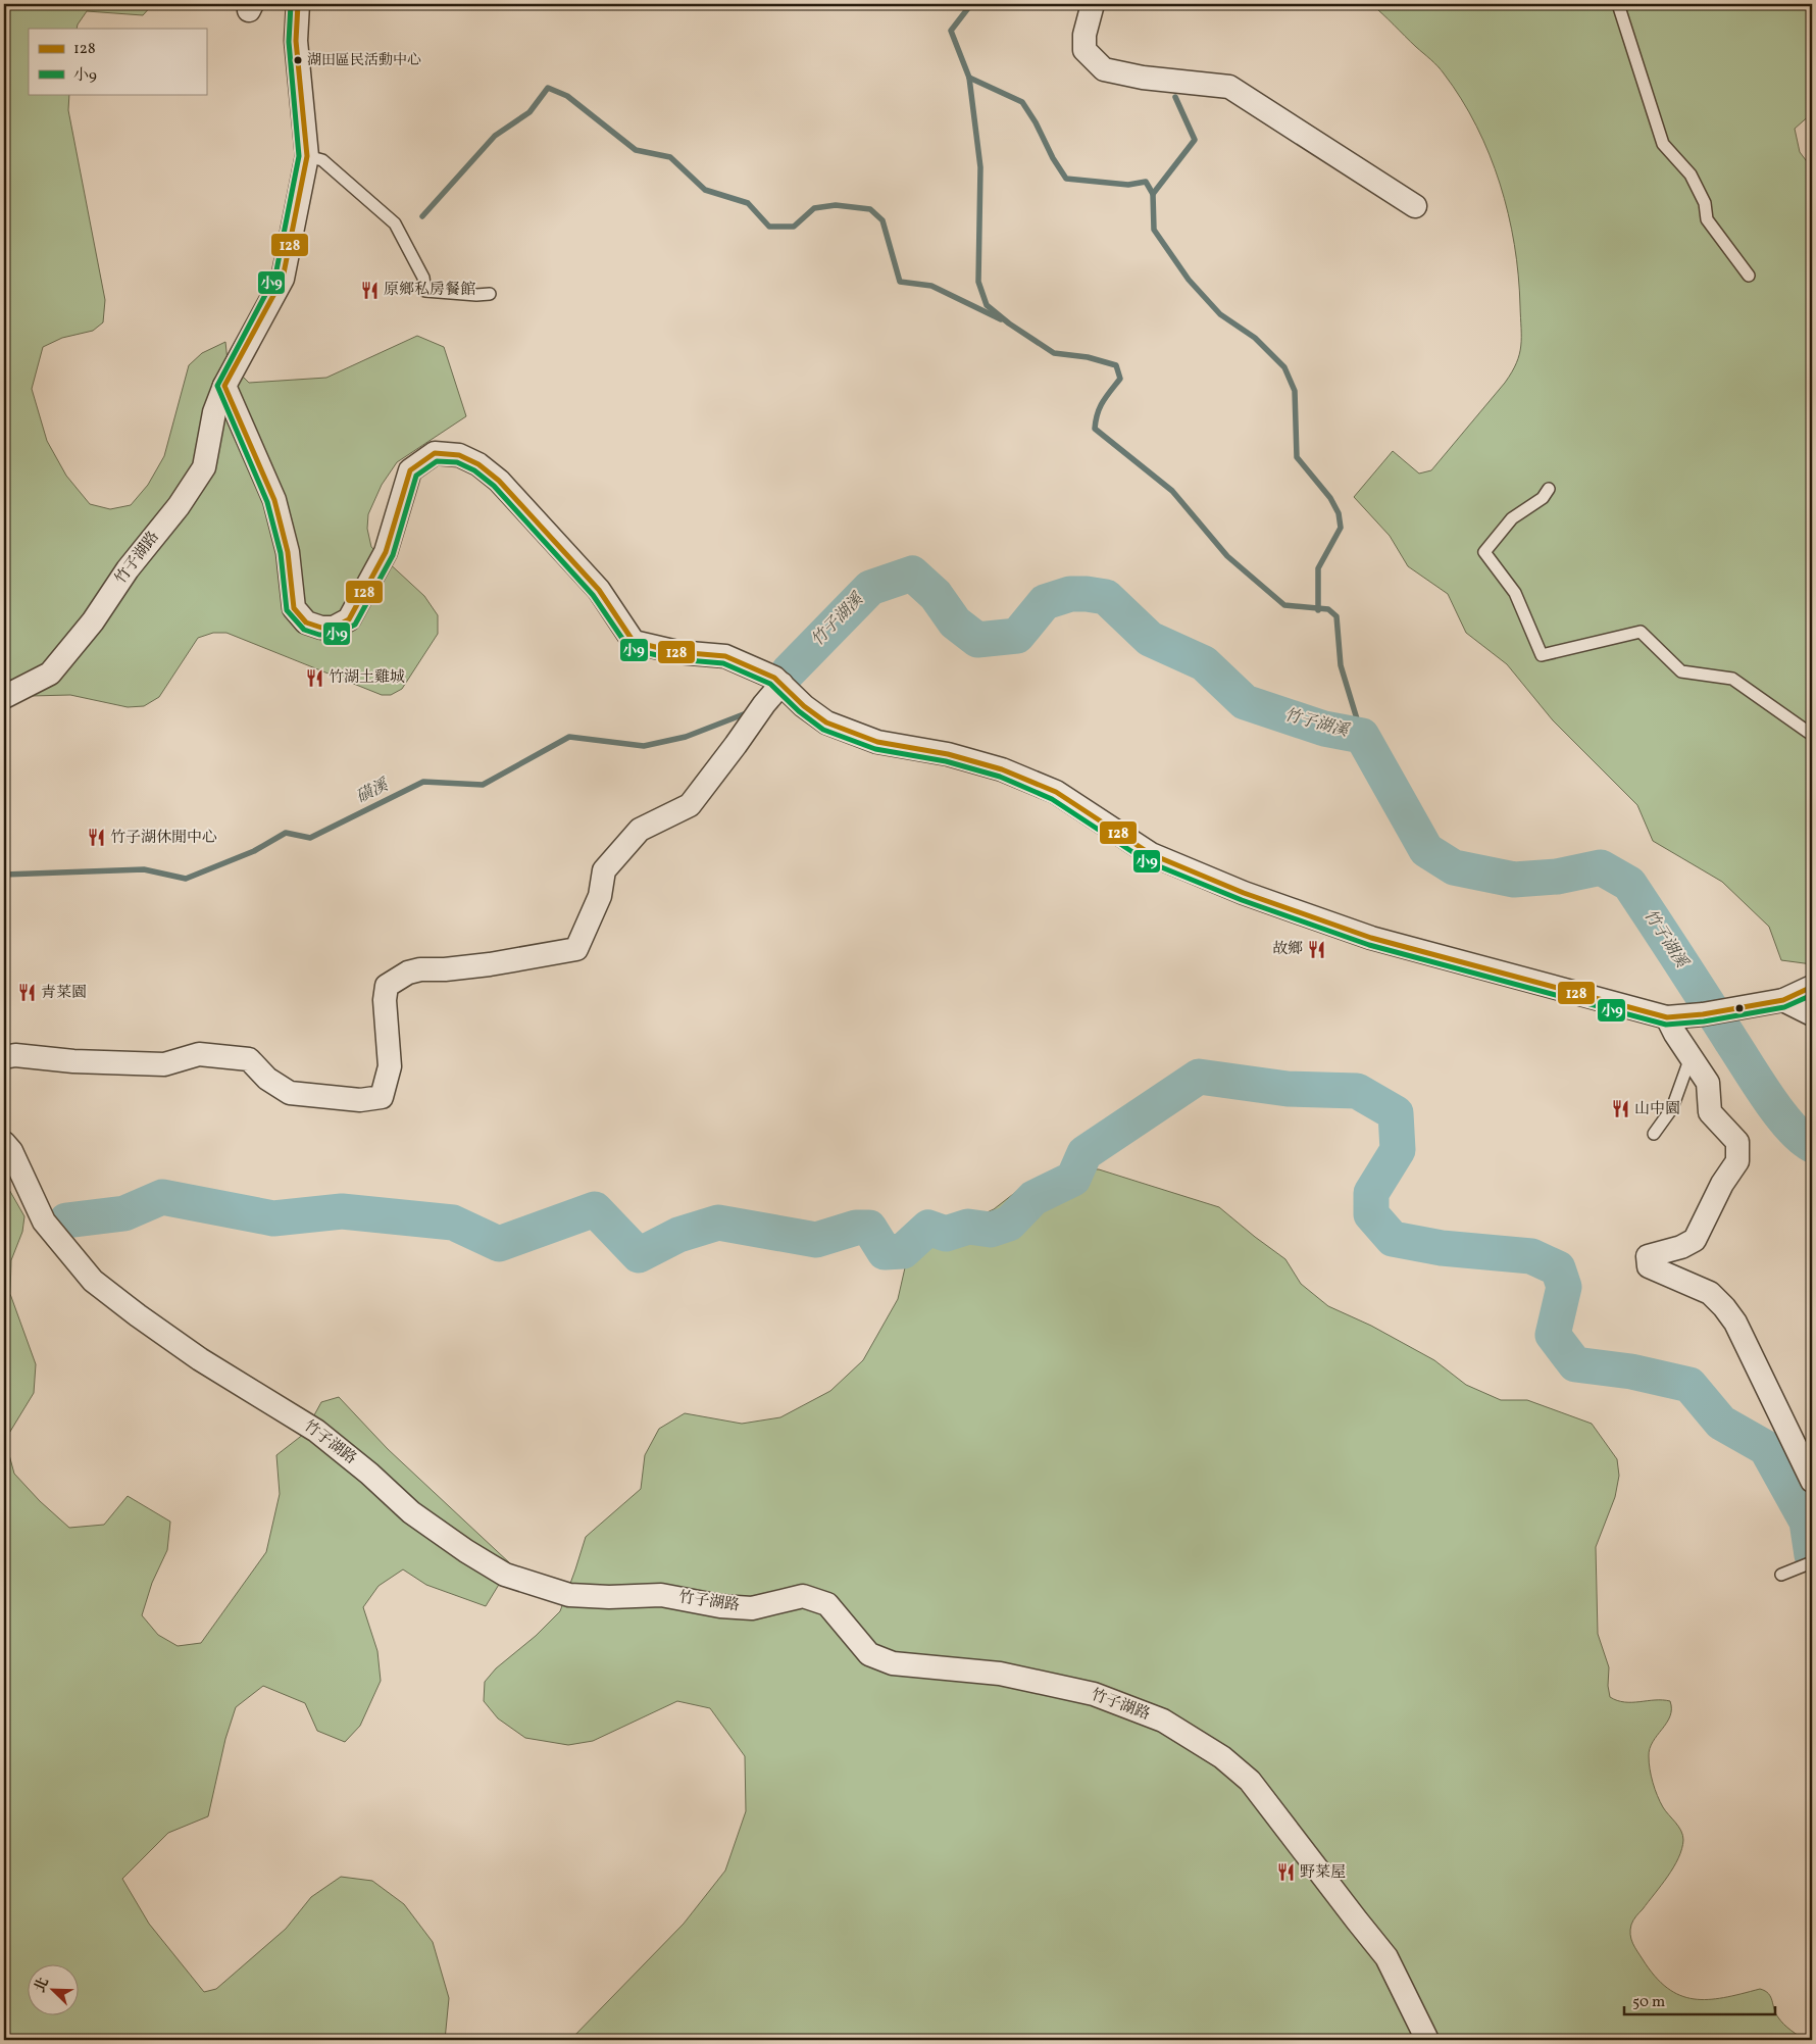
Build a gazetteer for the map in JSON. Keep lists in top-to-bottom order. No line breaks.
{"streets":{"street":["竹子湖路"]},"water":["竹子湖溪","磺溪"],"places":{"other":["湖田區民活動中心"],"restaurant":["原鄉私房餐館","竹湖土雞城","竹子湖休閒中心","故鄉","青菜園","山中園","野菜屋"]},"lines":["transit line 128","transit line 小9"],"legend":["128","小9"],"scale_bar":"50 m","north":"top left"}
